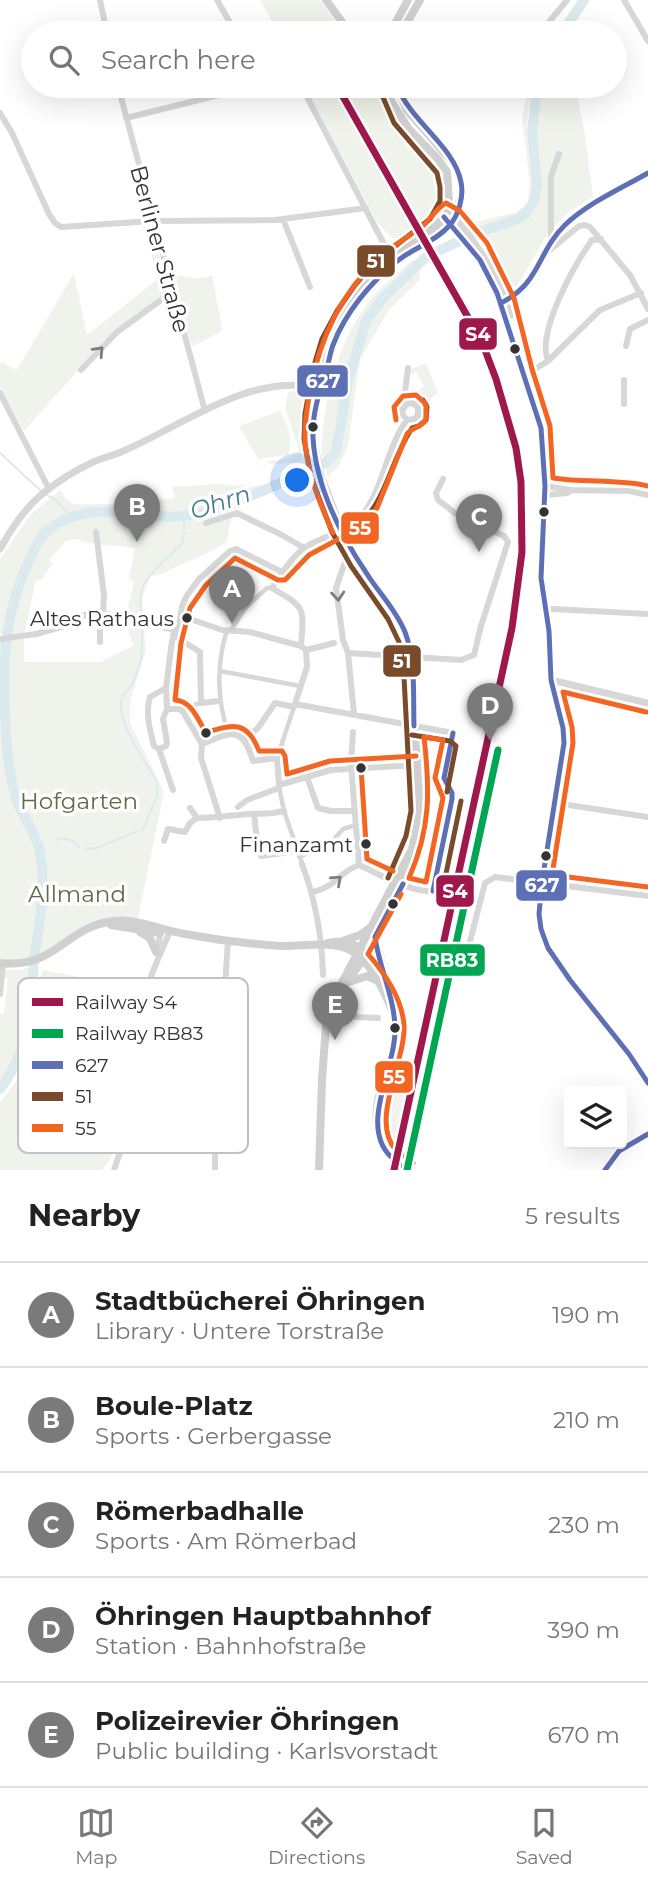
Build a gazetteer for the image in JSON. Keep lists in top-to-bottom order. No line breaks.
{"streets":{"street":["Berliner Straße"]},"water":["Ohrn"],"parks":["Hofgarten","Allmand"],"places":["Altes Rathaus","Finanzamt"],"lines":["rail line S4","transit line 627","transit line 51","transit line 55","rail line RB83"],"legend":["Railway S4","Railway RB83","627","51","55"],"page":{"search":"Search here","pins":["B","C","A","D","E"],"heading":["Nearby","5 results"],"list":[{"mark":"A","name":"Stadtbücherei Öhringen","note":"Library · Untere Torstraße","value":"190 m"},{"mark":"B","name":"Boule-Platz","note":"Sports · Gerbergasse","value":"210 m"},{"mark":"C","name":"Römerbadhalle","note":"Sports · Am Römerbad","value":"230 m"},{"mark":"D","name":"Öhringen Hauptbahnhof","note":"Station · Bahnhofstraße","value":"390 m"},{"mark":"E","name":"Polizeirevier Öhringen","note":"Public building · Karlsvorstadt","value":"670 m"}],"nav":["Map","Directions","Saved"]}}
